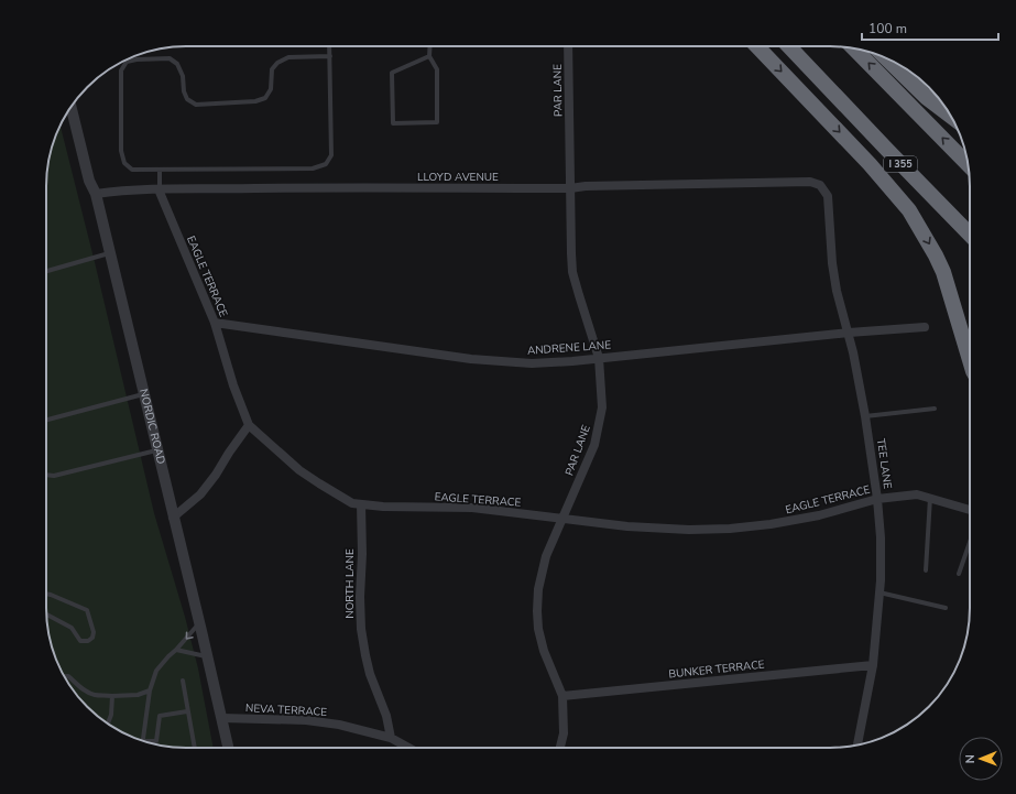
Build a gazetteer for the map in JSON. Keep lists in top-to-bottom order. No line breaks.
{"streets":{"highway":["I 355"],"street":["PAR LANE","LLOYD AVENUE","EAGLE TERRACE","ANDRENE LANE","NORDIC ROAD","TEE LANE","NORTH LANE","BUNKER TERRACE","NEVA TERRACE"]},"crossings":[["PAR LANE","LLOYD AVENUE"],["PAR LANE","EAGLE TERRACE"],["PAR LANE","ANDRENE LANE"],["PAR LANE","BUNKER TERRACE"],["LLOYD AVENUE","EAGLE TERRACE"],["LLOYD AVENUE","NORDIC ROAD"],["LLOYD AVENUE","TEE LANE"],["EAGLE TERRACE","ANDRENE LANE"],["EAGLE TERRACE","TEE LANE"],["EAGLE TERRACE","NORTH LANE"],["ANDRENE LANE","TEE LANE"],["NORDIC ROAD","NEVA TERRACE"],["TEE LANE","BUNKER TERRACE"],["NORTH LANE","NEVA TERRACE"]],"scale_bar":"100 m","north":"left"}
